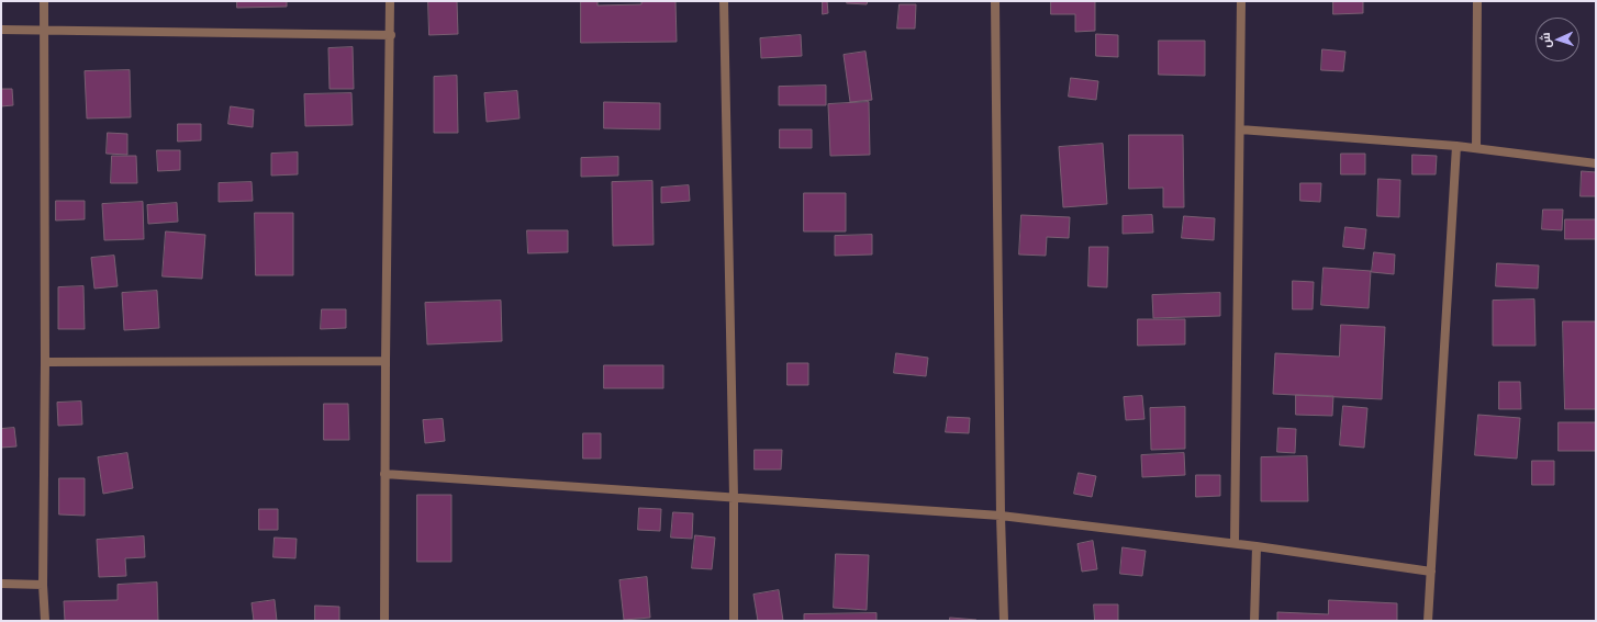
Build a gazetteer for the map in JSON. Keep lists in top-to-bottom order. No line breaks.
{"north":"left"}
